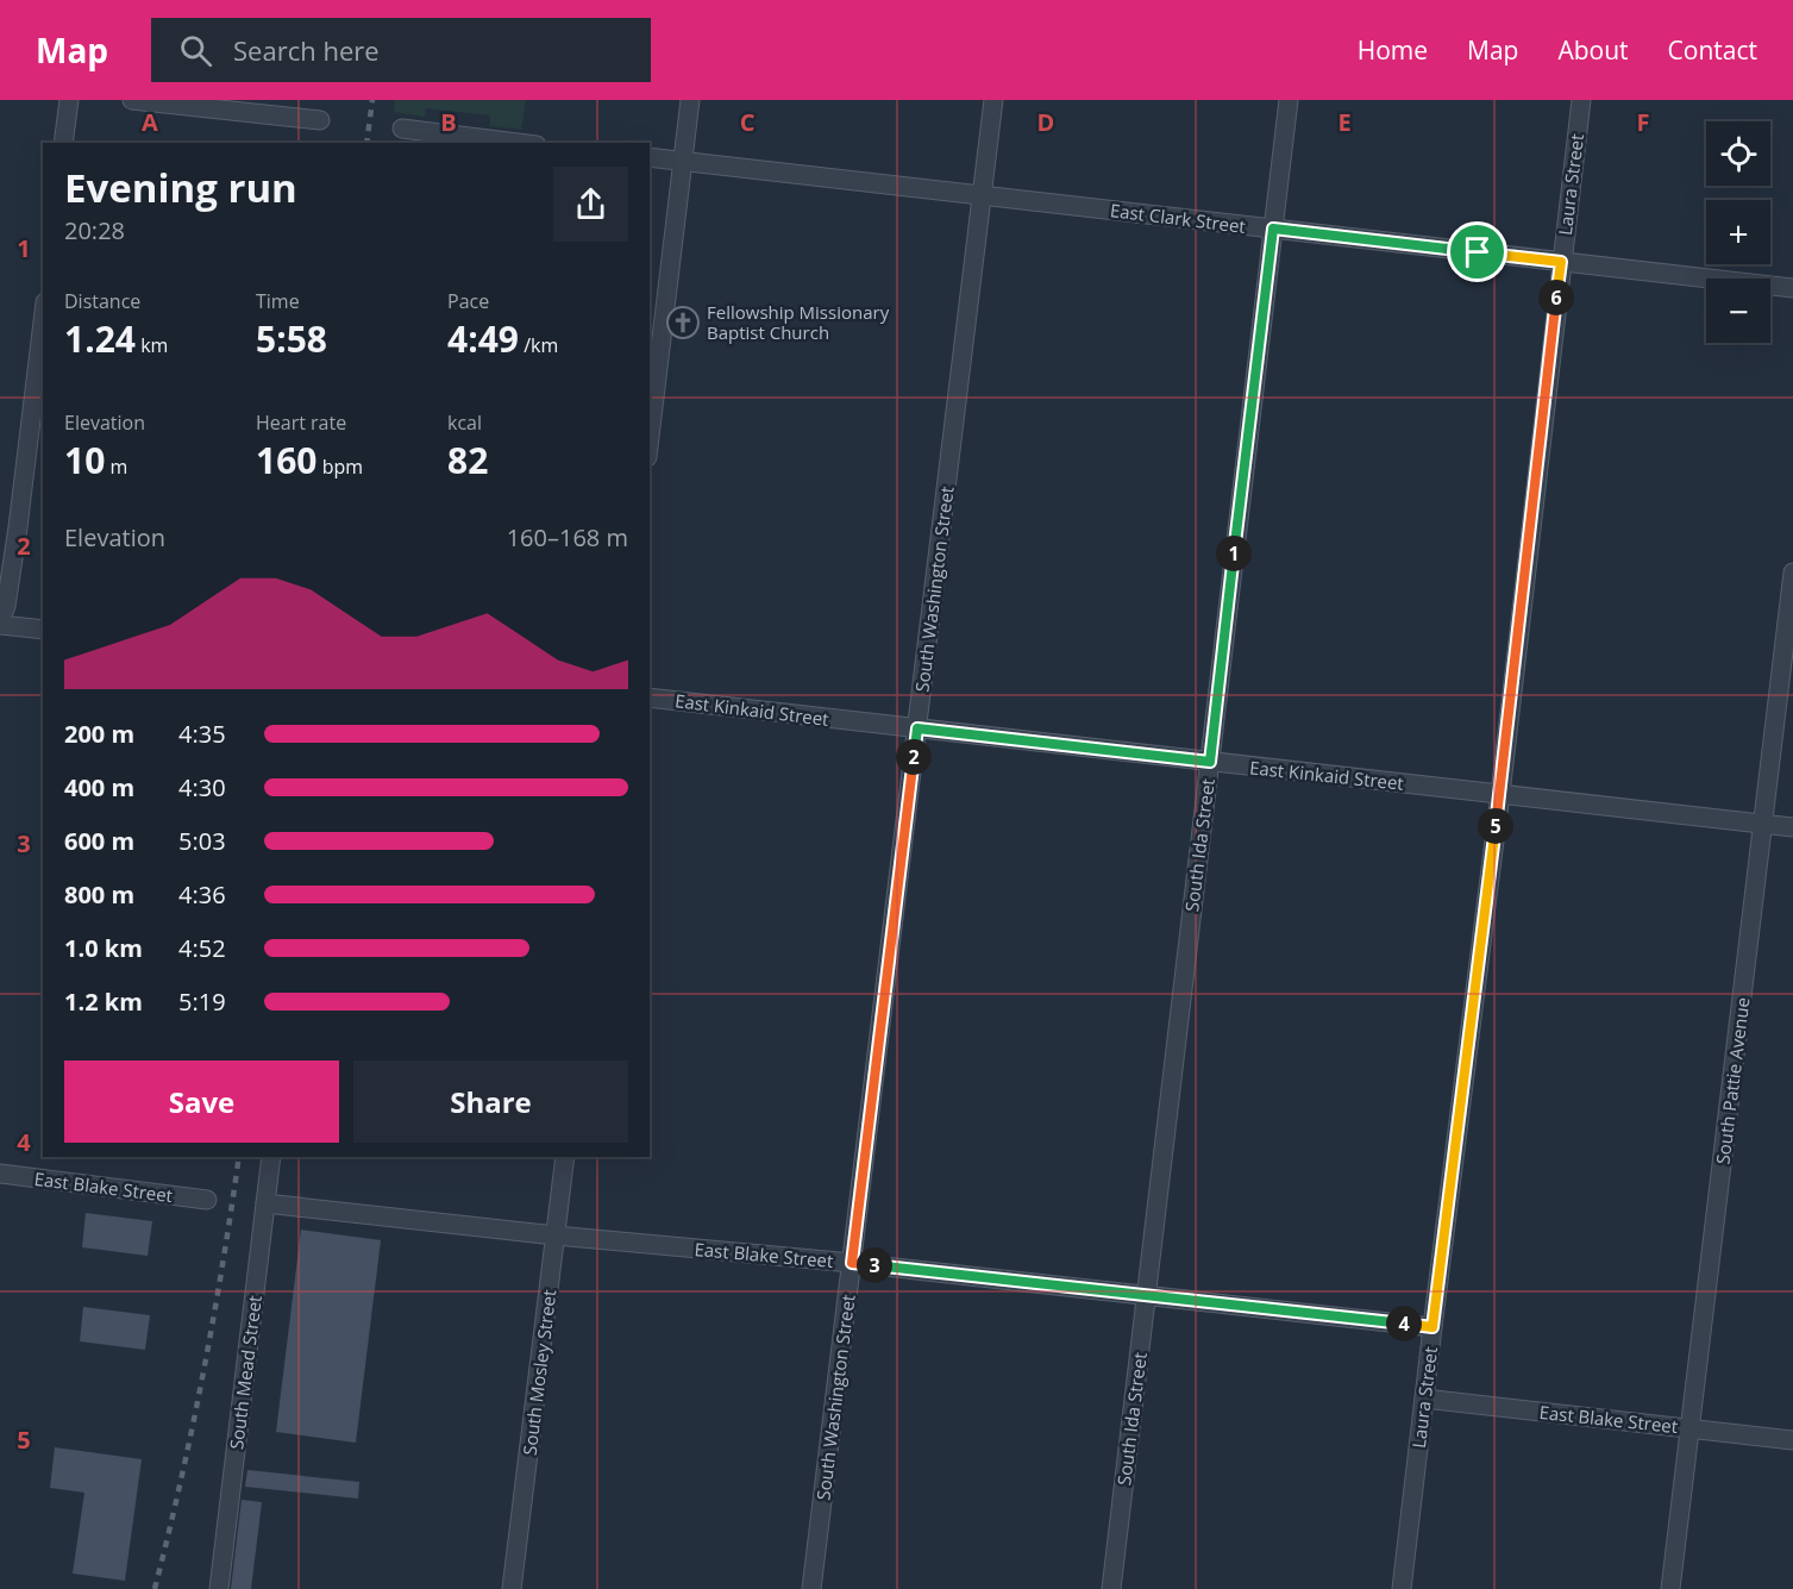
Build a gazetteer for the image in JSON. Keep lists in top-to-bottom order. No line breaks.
{"streets":{"street":["Laura Street","East Clark Street","South Washington Street","East Kinkaid Street","South Ida Street","South Pattie Avenue","East Blake Street","South Mead Street","South Mosley Street"]},"crossings":[["Laura Street","East Clark Street"],["Laura Street","East Kinkaid Street"],["Laura Street","East Blake Street"],["East Clark Street","South Washington Street"],["East Clark Street","South Ida Street"],["South Washington Street","East Kinkaid Street"],["South Washington Street","East Blake Street"],["East Kinkaid Street","South Ida Street"],["East Kinkaid Street","South Pattie Avenue"],["South Ida Street","East Blake Street"],["South Pattie Avenue","East Blake Street"],["East Blake Street","South Mead Street"],["East Blake Street","South Mosley Street"]],"places":{"church":["Fellowship Missionary Baptist Church"]},"page":{"header":"Map","search":"Search here","nav":["Home","Map","About","Contact"],"map_buttons":["+","−"],"heading":["Evening run","20:28"],"stats":[["Distance","1.24 km"],["Time","5:58"],["Pace","4:49 /km"],["Elevation","10 m"],["Heart rate","160 bpm"],["kcal","82"]],"pins":["6","1","2","5","3","4"],"chart":["Elevation","160–168 m"],"list":[{"name":"200 m","note":"4:35"},{"name":"400 m","note":"4:30"},{"name":"600 m","note":"5:03"},{"name":"800 m","note":"4:36"},{"name":"1.0 km","note":"4:52"},{"name":"1.2 km","note":"5:19"}],"buttons":["Save","Share"]},"grid":{"columns":["A","B","C","D","E","F"],"rows":["1","2","3","4","5"]}}
